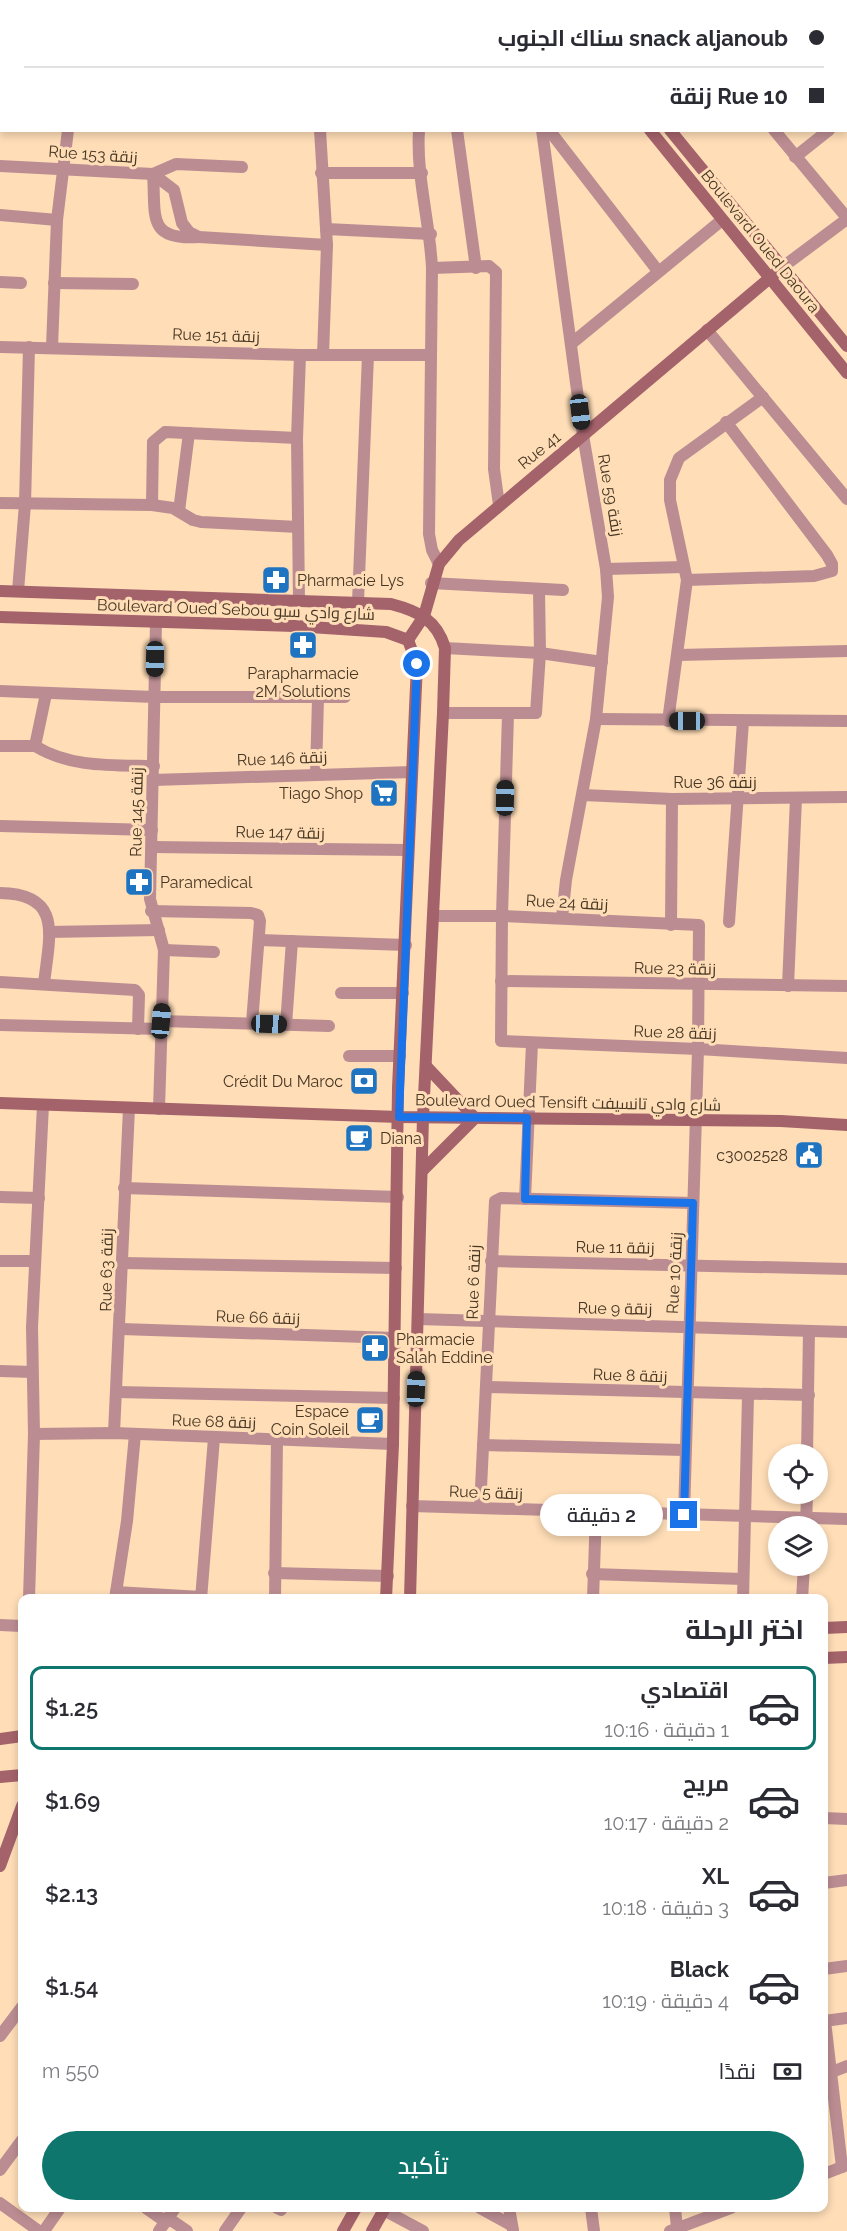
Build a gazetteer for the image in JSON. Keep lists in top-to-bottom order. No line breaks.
{"streets":{"street":["Rue 153 زنقة","Boulevard Oued Daoura","Rue 151 زنقة","Rue 41","Rue 59 زنقة","Boulevard Oued Sebou شارع وادي سبو","Rue 146 زنقة","Rue 36 زنقة","Rue 145 زنقة","Rue 147 زنقة","Rue 24 زنقة","Rue 23 زنقة","Rue 28 زنقة","Boulevard Oued Tensift شارع وادي تانسيفت","Rue 11 زنقة","Rue 63 زنقة","Rue 10 زنقة","Rue 6 زنقة","Rue 9 زنقة","Rue 66 زنقة","Rue 8 زنقة","Rue 68 زنقة","Rue 5 زنقة"]},"crossings":[["Boulevard Oued Daoura","Rue 41"],["Rue 41","Rue 59 زنقة"],["Rue 41","Boulevard Oued Sebou شارع وادي سبو"],["Rue 59 زنقة","Rue 36 زنقة"],["Rue 59 زنقة","Rue 24 زنقة"],["Boulevard Oued Sebou شارع وادي سبو","Rue 145 زنقة"],["Rue 146 زنقة","Rue 145 زنقة"],["Rue 145 زنقة","Rue 147 زنقة"],["Rue 145 زنقة","Boulevard Oued Tensift شارع وادي تانسيفت"],["Rue 24 زنقة","Rue 10 زنقة"],["Rue 23 زنقة","Rue 28 زنقة"],["Rue 23 زنقة","Rue 10 زنقة"],["Rue 28 زنقة","Rue 10 زنقة"],["Boulevard Oued Tensift شارع وادي تانسيفت","Rue 63 زنقة"],["Boulevard Oued Tensift شارع وادي تانسيفت","Rue 10 زنقة"],["Rue 11 زنقة","Rue 10 زنقة"],["Rue 11 زنقة","Rue 6 زنقة"],["Rue 63 زنقة","Rue 66 زنقة"],["Rue 63 زنقة","Rue 68 زنقة"],["Rue 10 زنقة","Rue 9 زنقة"],["Rue 10 زنقة","Rue 8 زنقة"],["Rue 10 زنقة","Rue 5 زنقة"],["Rue 6 زنقة","Rue 9 زنقة"],["Rue 6 زنقة","Rue 8 زنقة"],["Rue 6 زنقة","Rue 5 زنقة"]],"places":{"pharmacy":["Pharmacie Lys","Parapharmacie 2M Solutions","Paramedical","Pharmacie Salah Eddine"],"supermarket":["Tiago Shop"],"bank":["Crédit Du Maroc"],"cafe":["Diana","Espace Coin Soleil"],"public building":["c3002528"]},"page":{"banner":["snack aljanoub سناك الجنوب","Rue 10 زنقة"],"bubble":"2 دقيقة","heading":"اختر الرحلة","list":[{"name":"اقتصادي","note":"1 دقيقة · 10:16","value":"$1.25"},{"name":"مريح","note":"2 دقيقة · 10:17","value":"$1.69"},{"name":"XL","note":"3 دقيقة · 10:18","value":"$2.13"},{"name":"Black","note":"4 دقيقة · 10:19","value":"$1.54"}],"pay":["نقدًا","550 m"],"buttons":"تأكيد"}}
